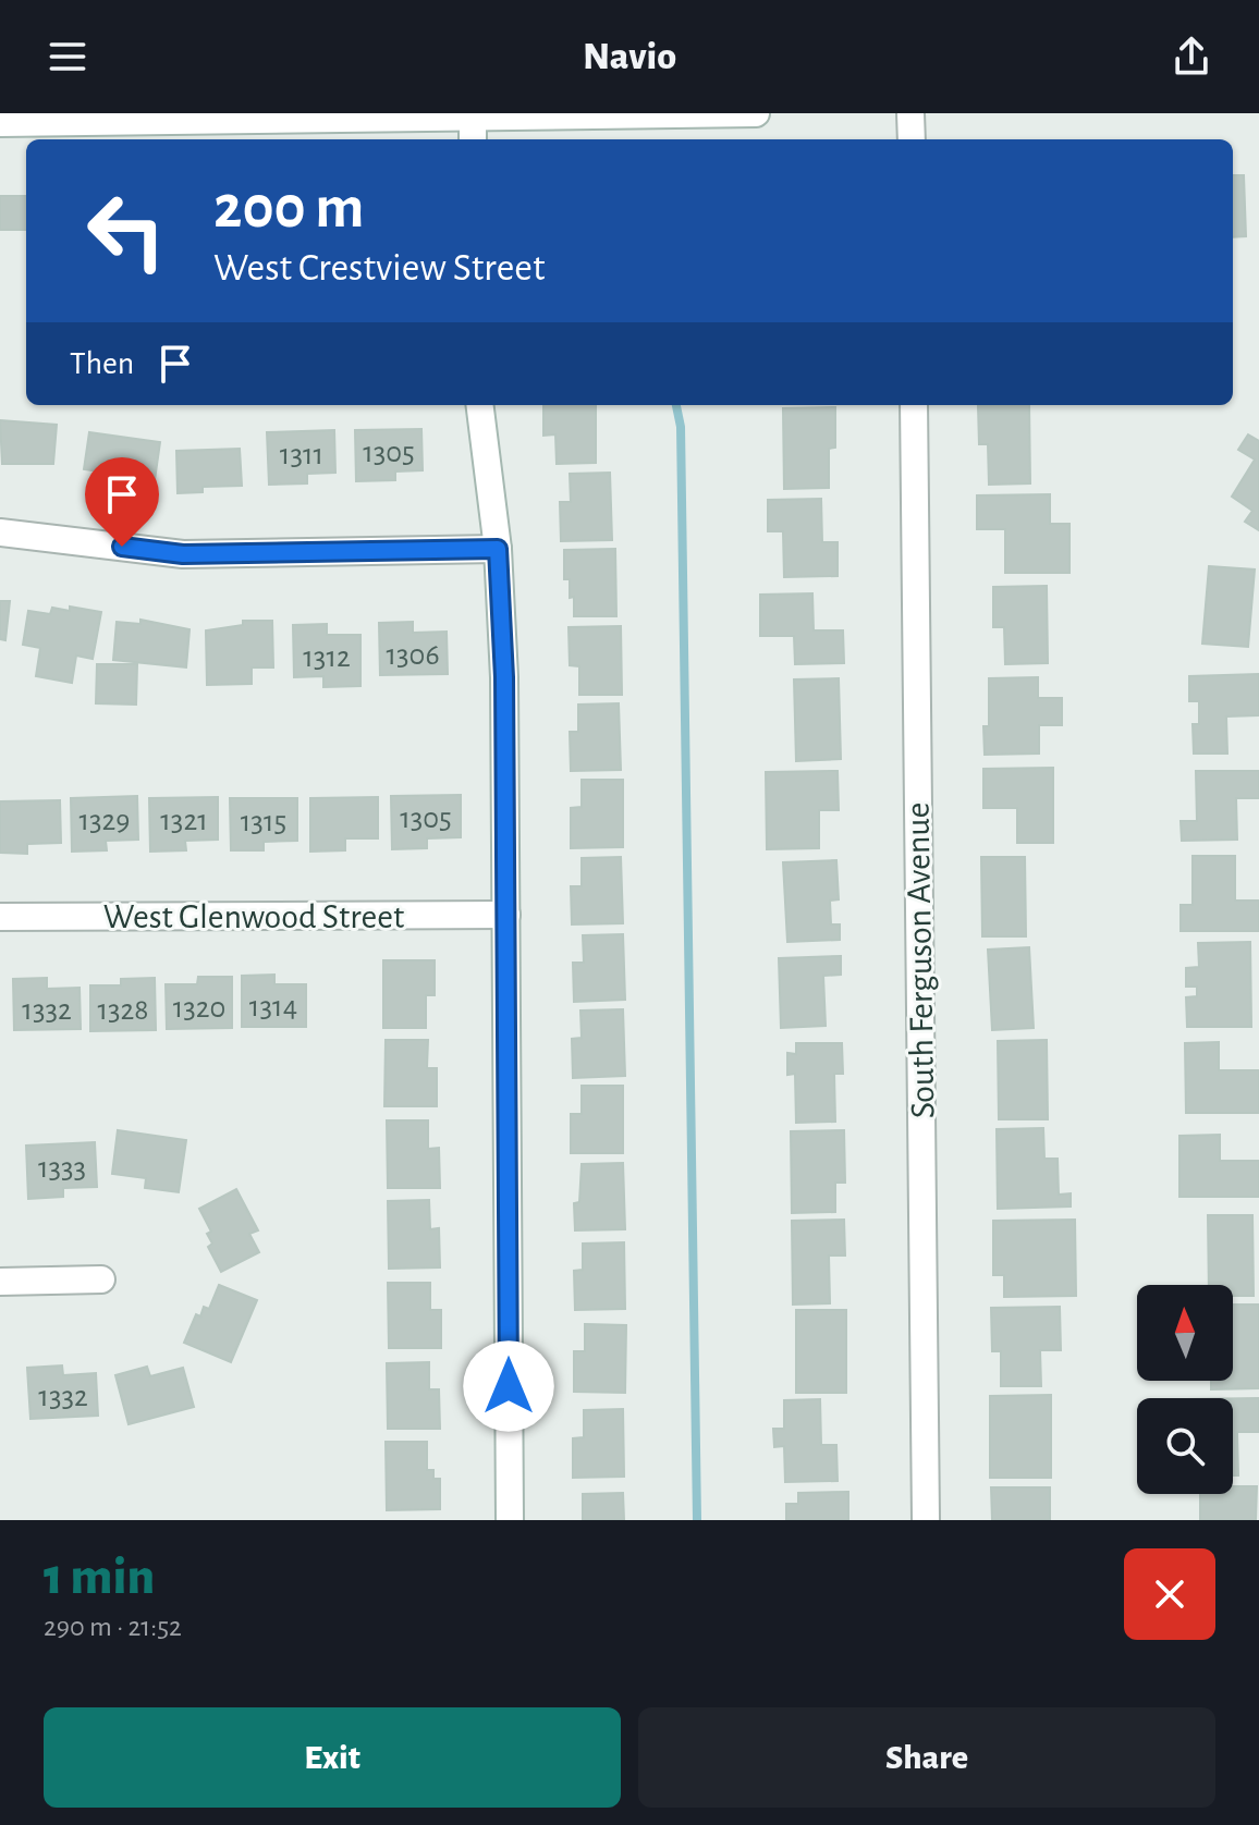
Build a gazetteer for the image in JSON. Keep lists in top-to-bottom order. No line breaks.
{"streets":{"street":["West Glenwood Street","South Ferguson Avenue"]},"house_numbers":["1305","1311","1306","1312","1305","1329","1321","1315","1314","1320","1332","1328","1333","1332"],"north":"top","page":{"header":"Navio","turn":["200 m","West Crestview Street"],"then":"Then","heading":["1 min","290 m · 21:52"],"buttons":["Exit","Share"]}}
